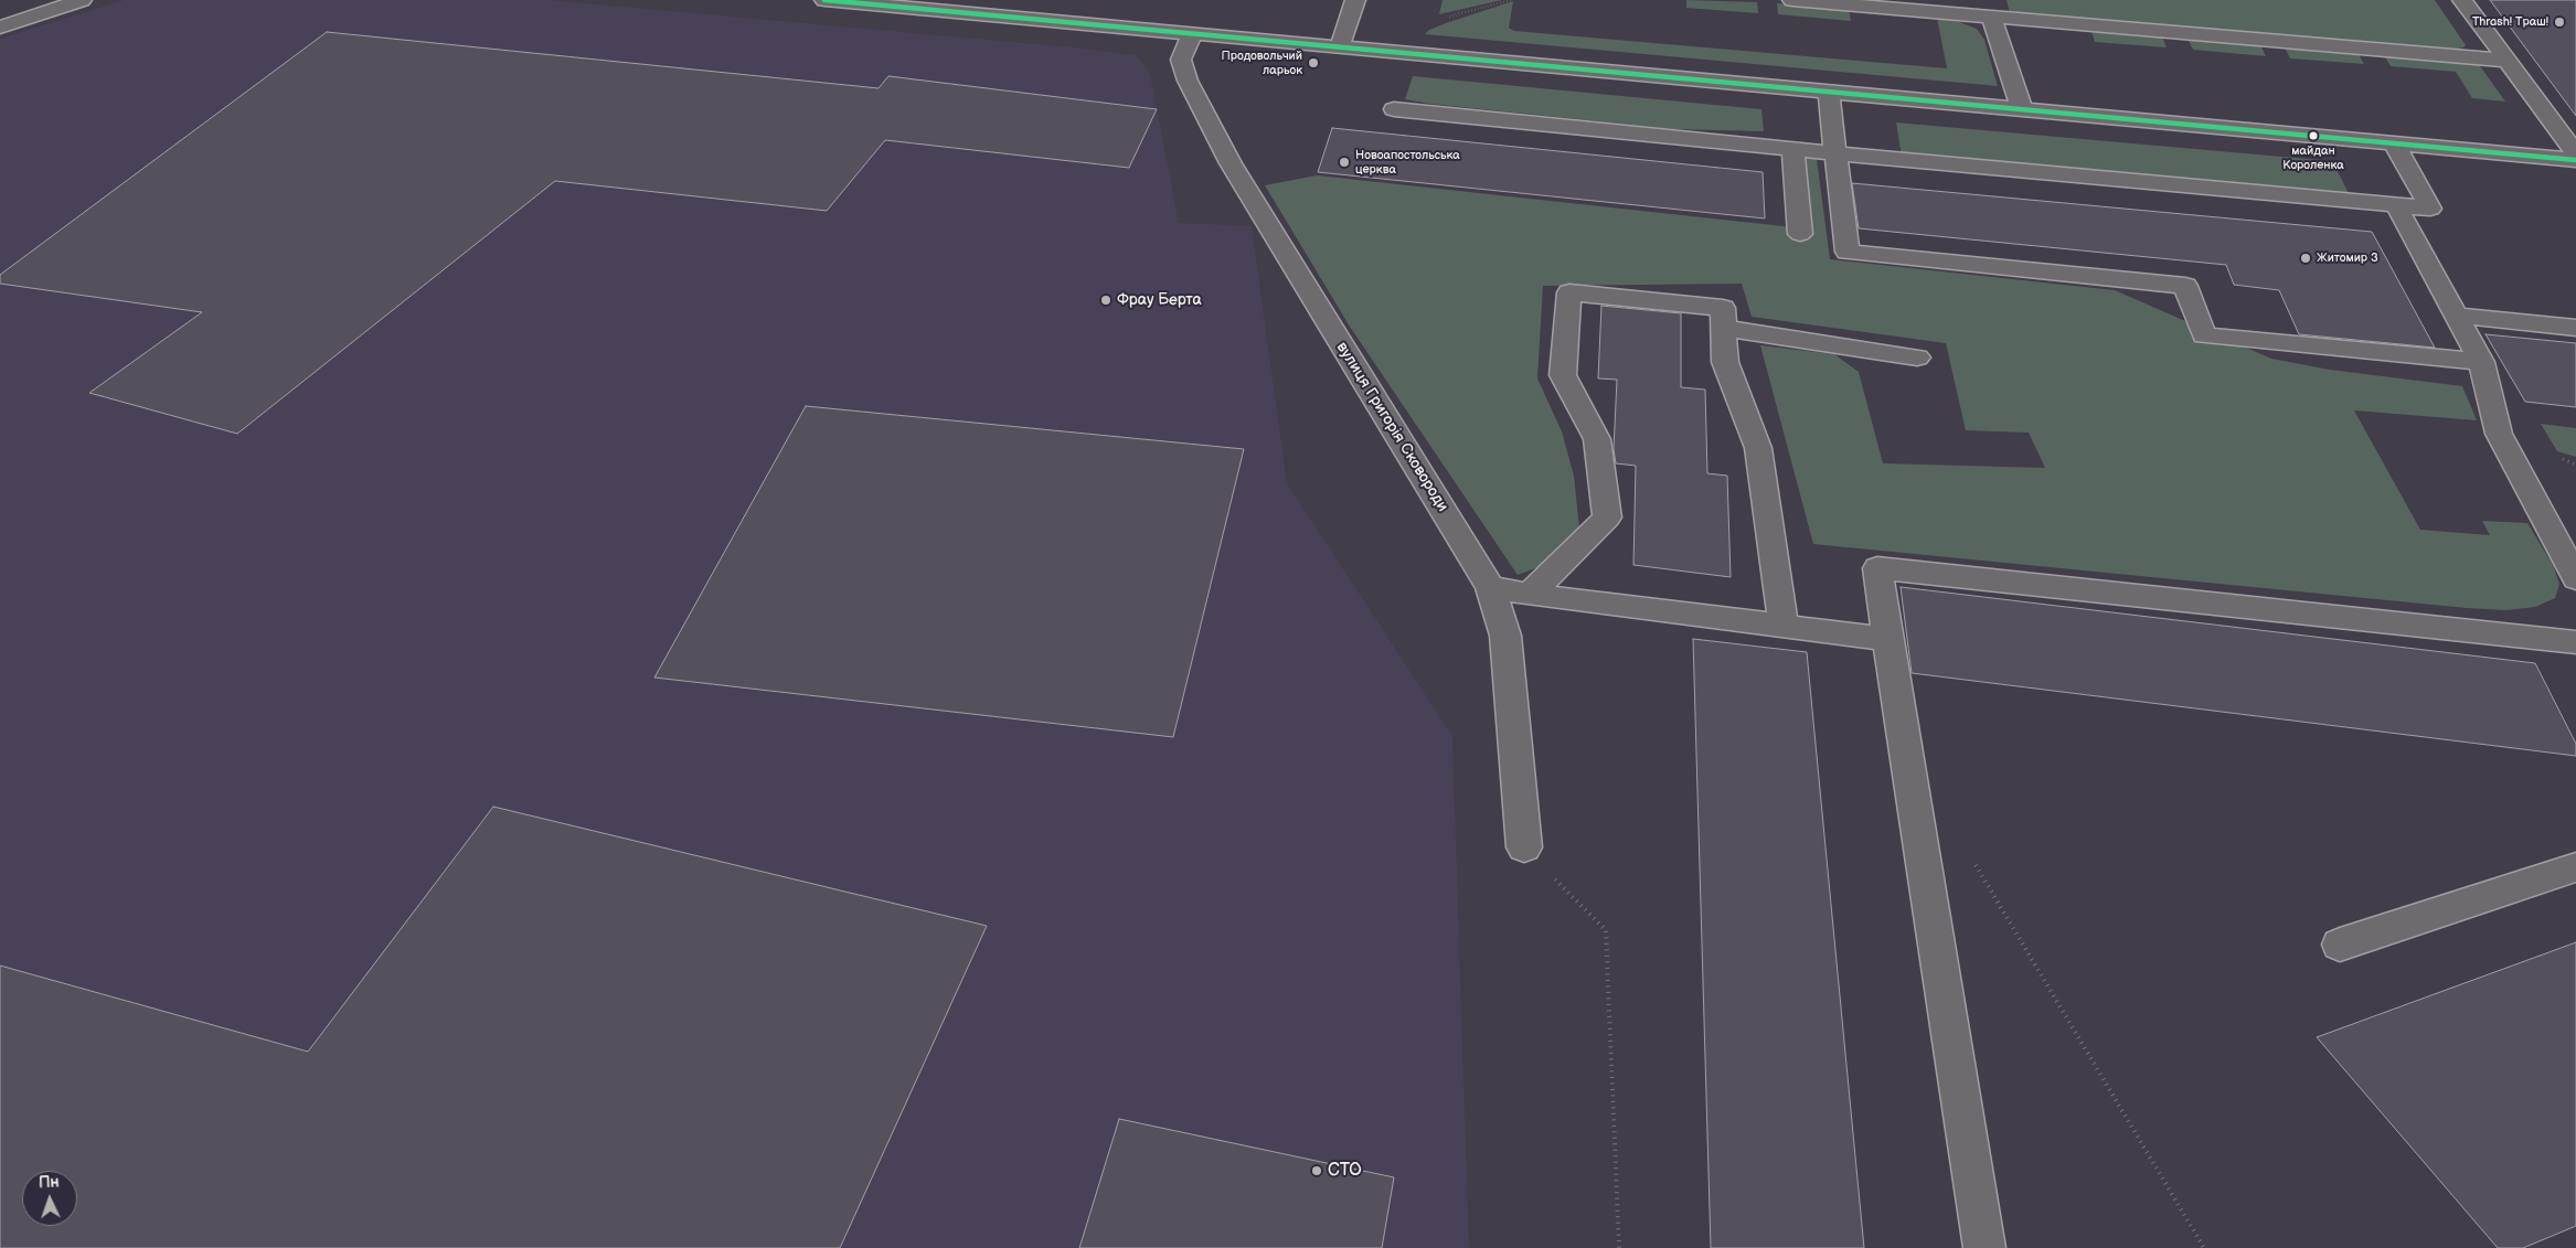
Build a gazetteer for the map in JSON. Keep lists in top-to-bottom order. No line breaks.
{"streets":{"street":["вулиця Григорія Сковороди"]},"places":["Thrash! Траш!","Продовольчий ларьок","майдан Короленка","Новоапостольська церква","Житомир 3","Фрау Берта","СТО"],"north":"top"}
